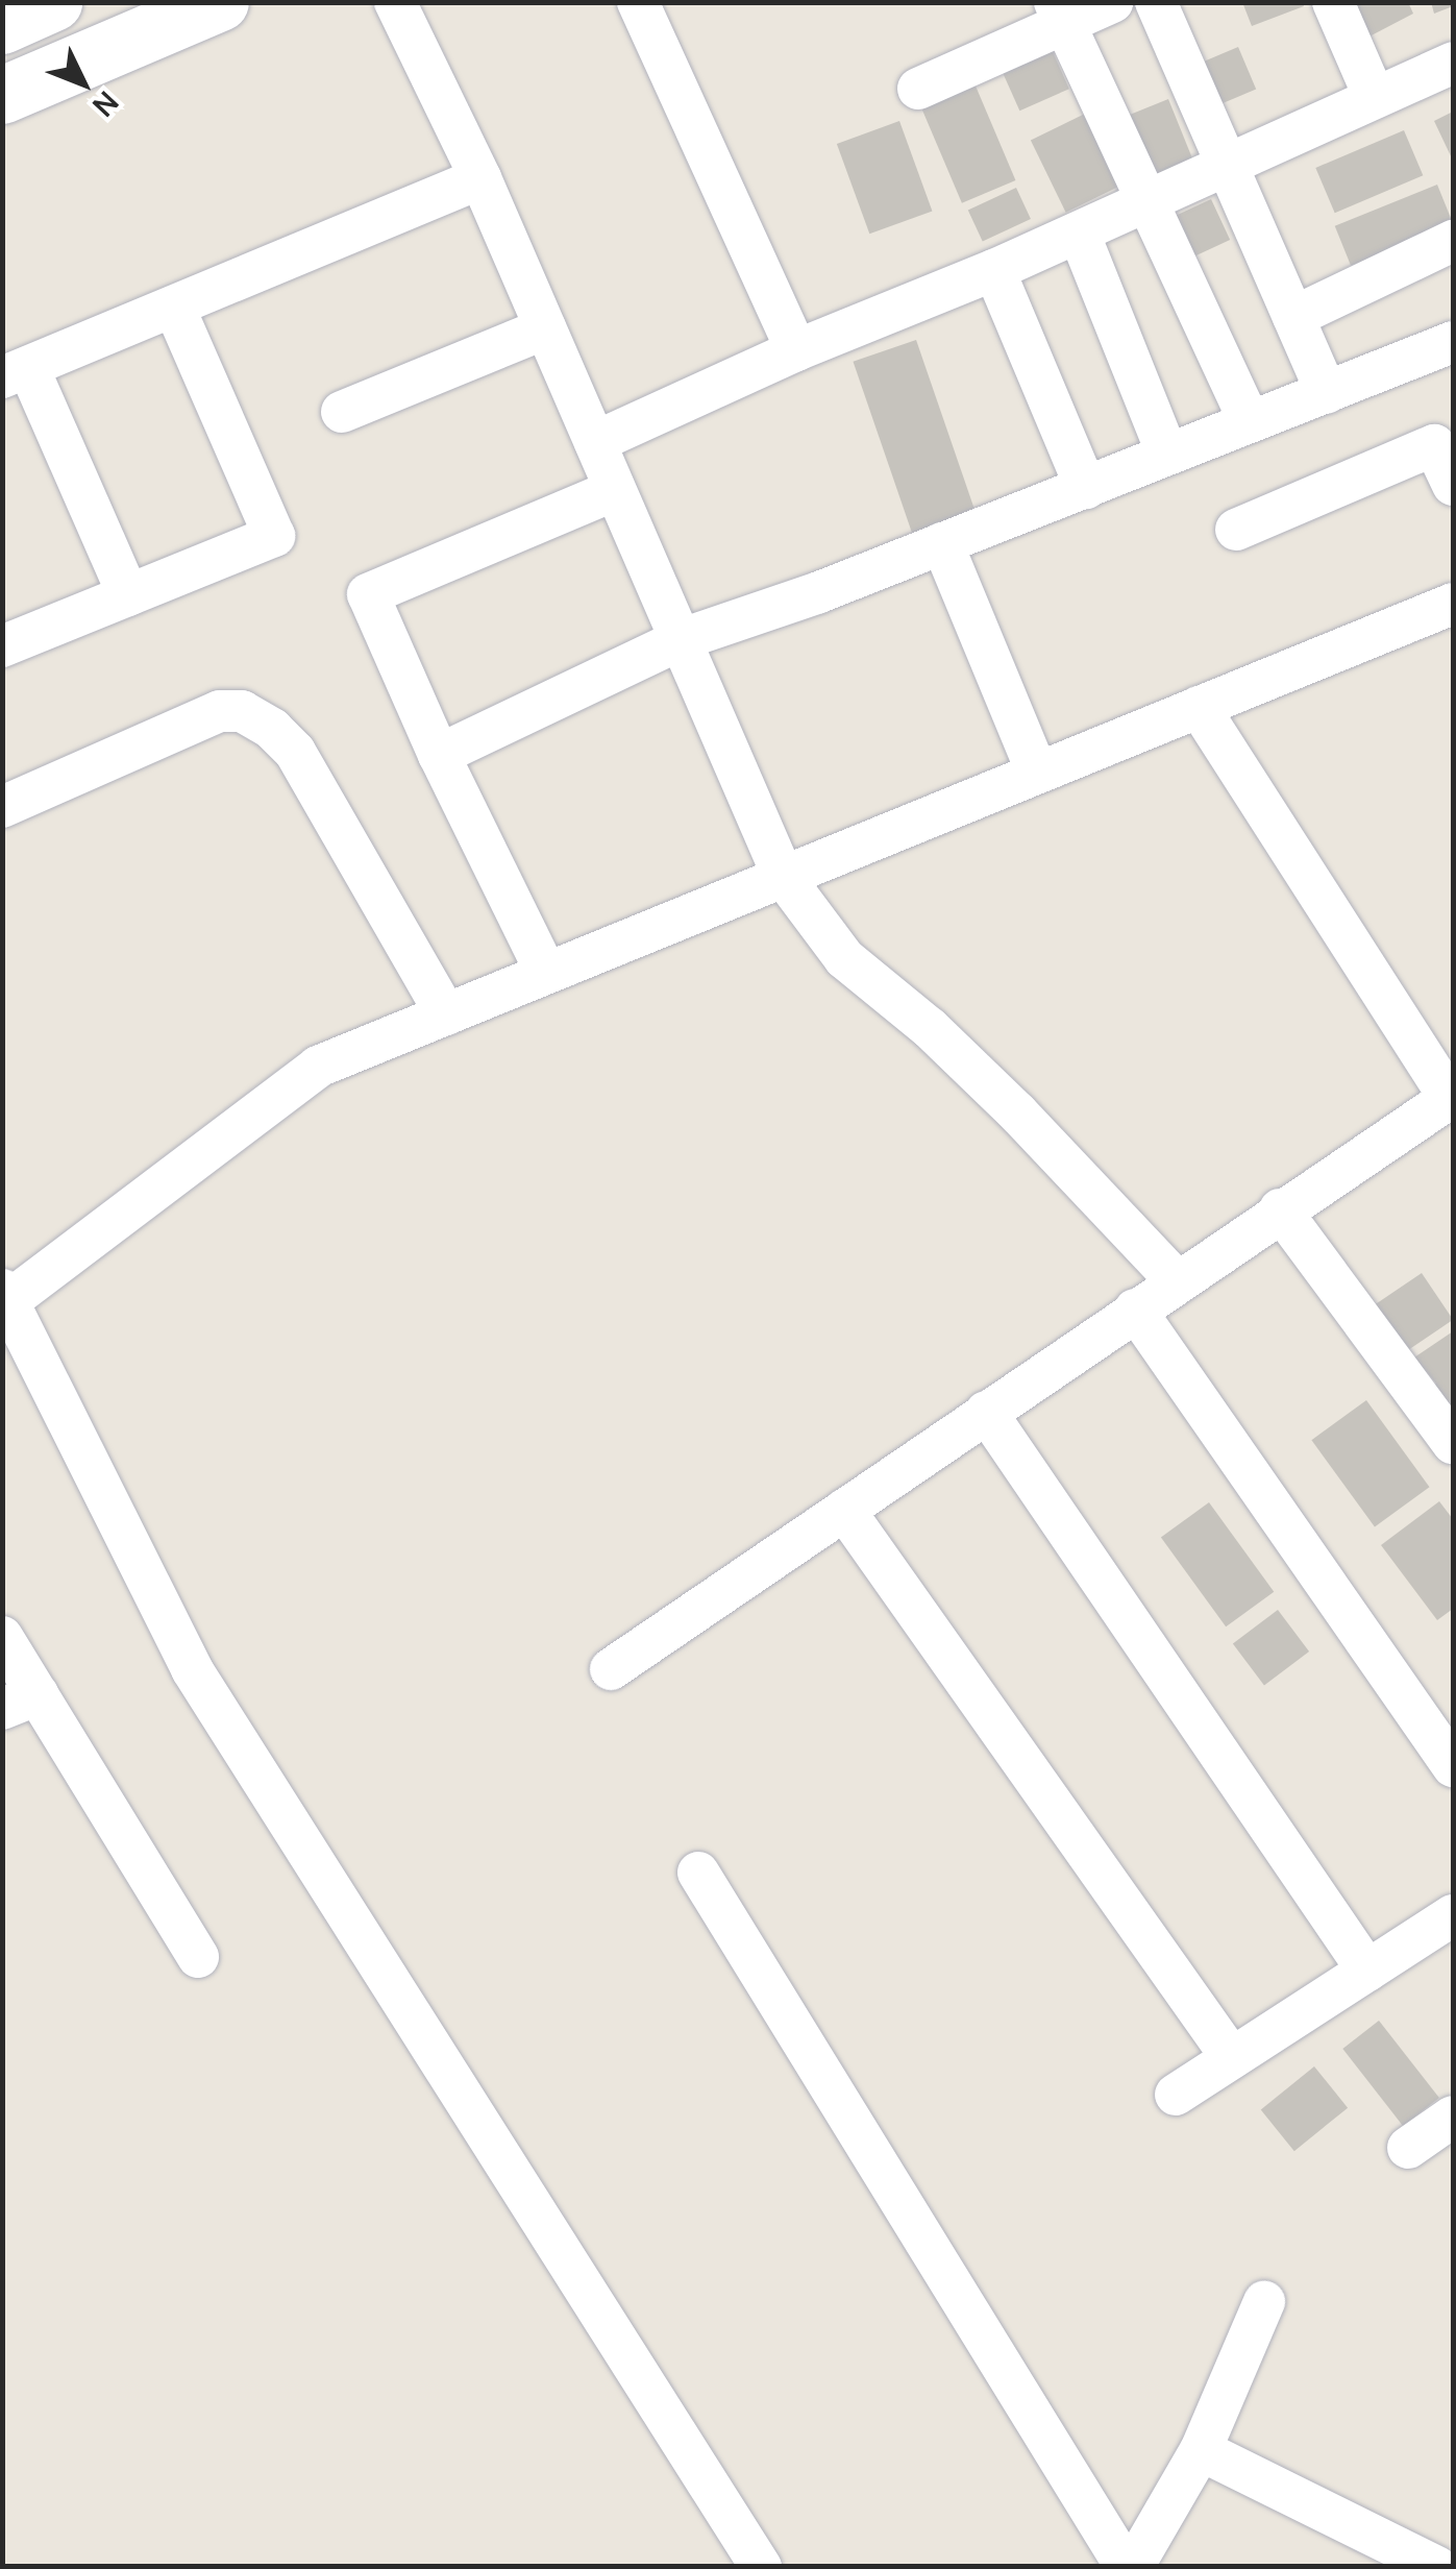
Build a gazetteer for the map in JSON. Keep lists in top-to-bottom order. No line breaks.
{"north":"bottom right"}
